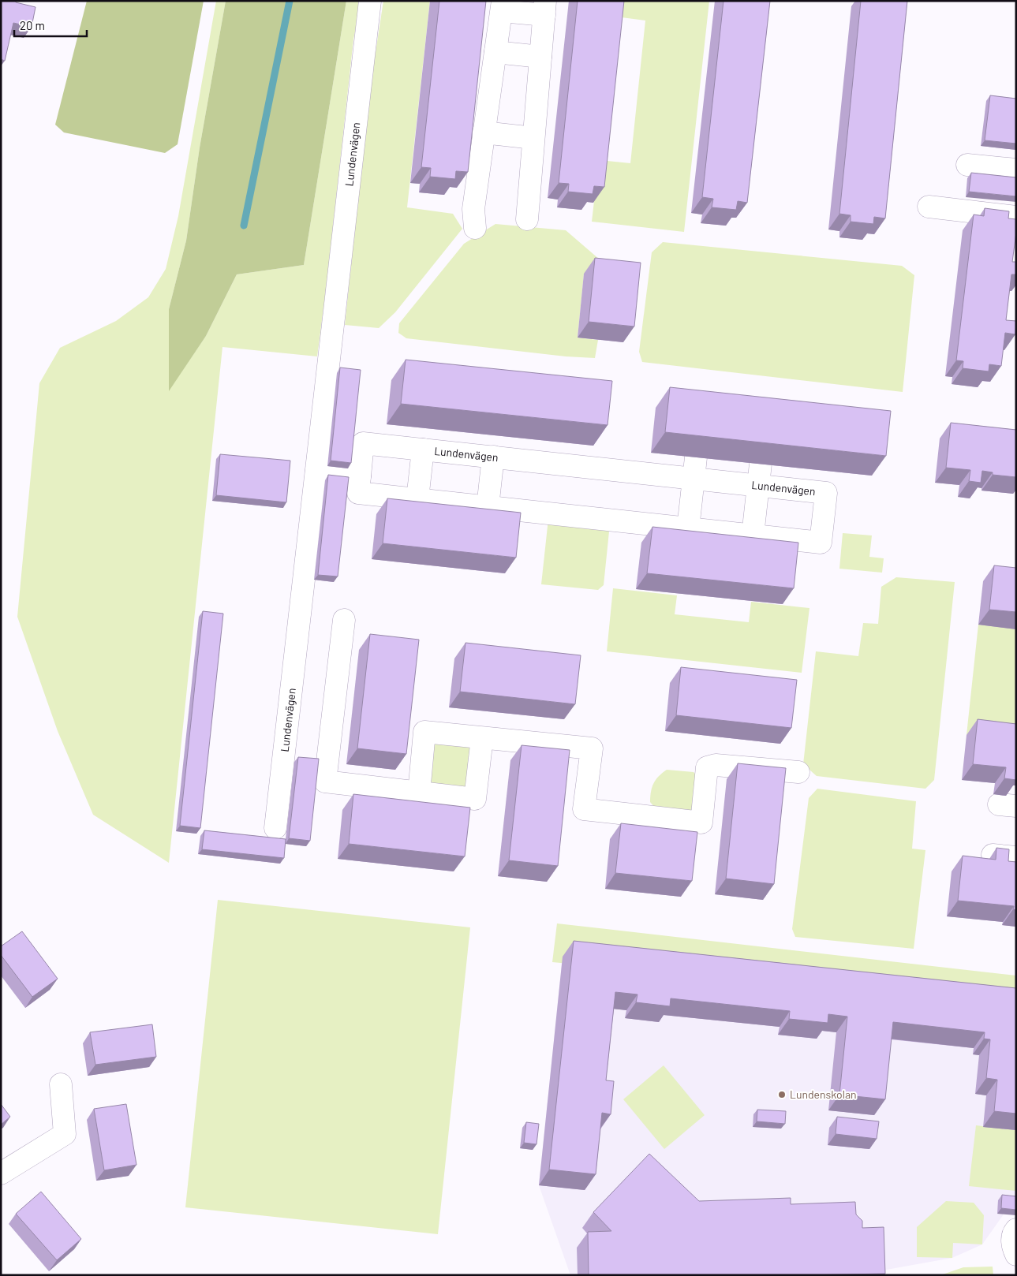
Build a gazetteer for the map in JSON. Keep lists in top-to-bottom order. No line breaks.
{"streets":{"street":["Lundenvägen"]},"places":["Lundenskolan"],"scale_bar":"20 m"}
